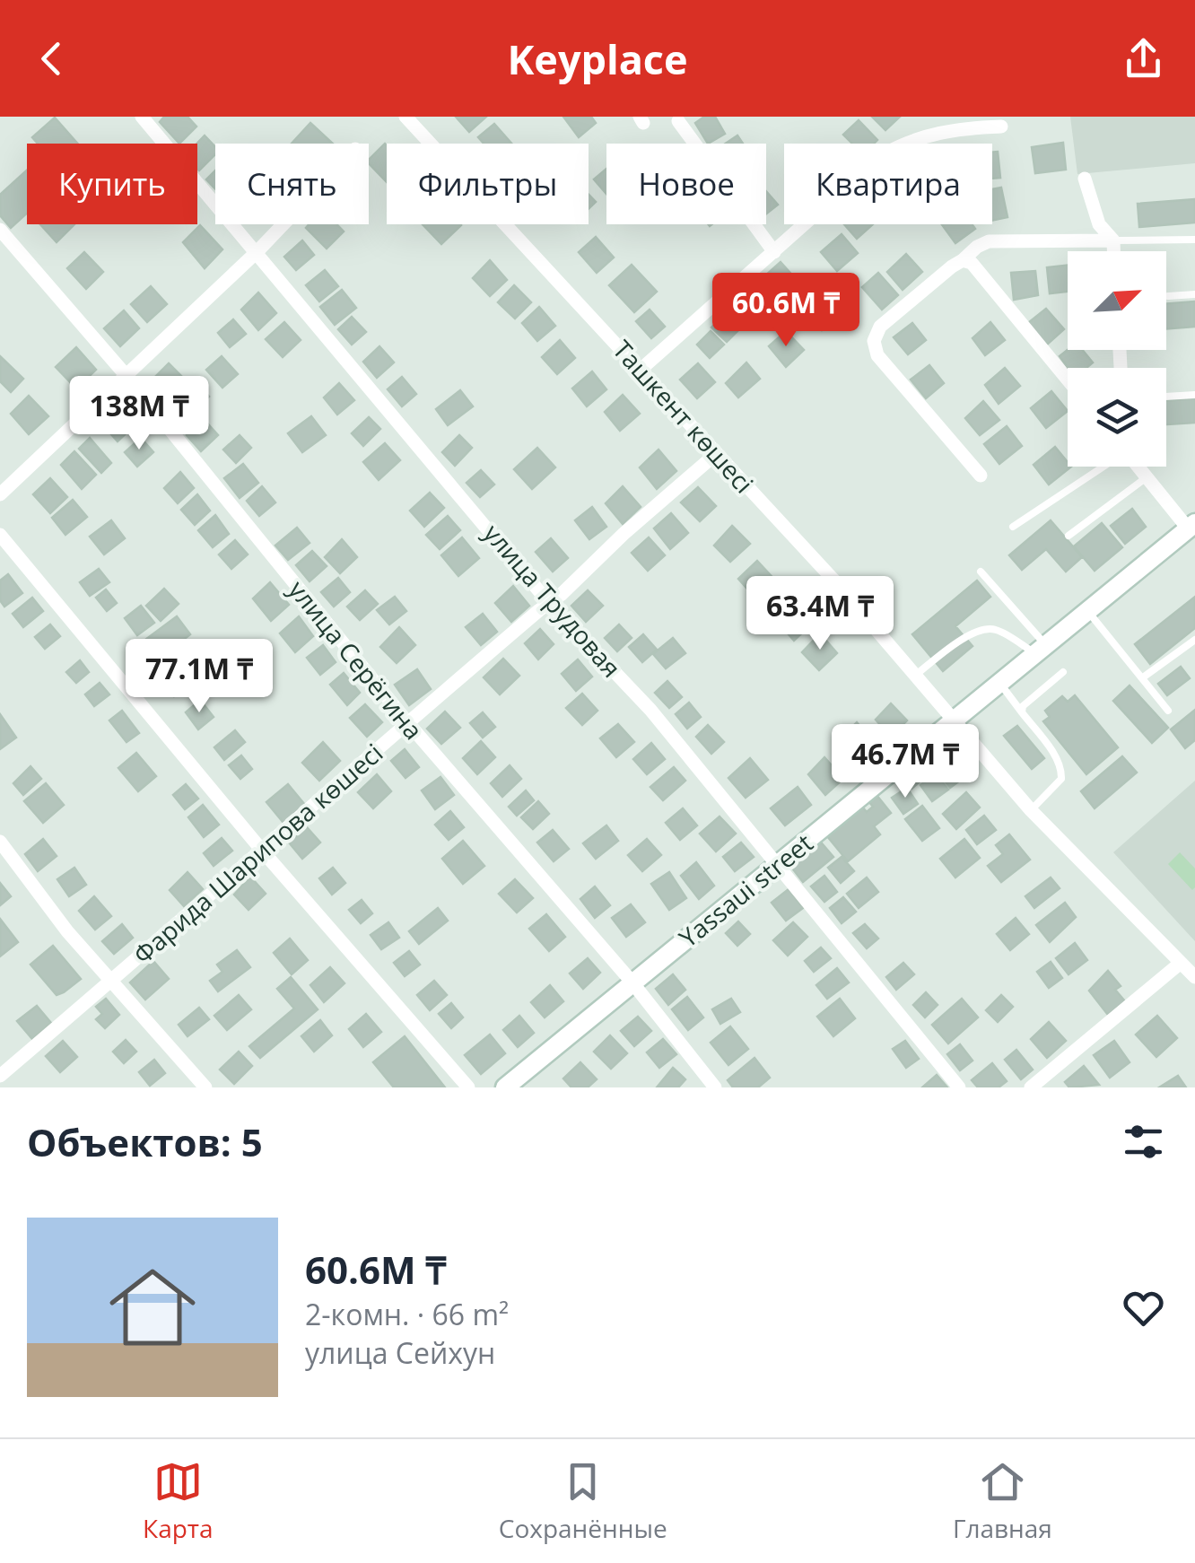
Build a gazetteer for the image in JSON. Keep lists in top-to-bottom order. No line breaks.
{"streets":{"main road":["Yassaui street"],"street":["Ташкент көшесі","улица Трудовая","улица Серёгина","Фарида Шарипова көшесі"]},"crossings":[["Ташкент көшесі","Фарида Шарипова көшесі"],["Ташкент көшесі","Yassaui street"],["улица Трудовая","Фарида Шарипова көшесі"],["улица Трудовая","Yassaui street"],["улица Серёгина","Фарида Шарипова көшесі"],["улица Серёгина","Yassaui street"]],"north":"top right","page":{"header":"Keyplace","chip":["Купить","Снять","Фильтры","Новое","Квартира"],"price":["60.6M ₸","138M ₸","63.4M ₸","77.1M ₸","46.7M ₸"],"heading":"Объектов: 5","list":[{"name":"60.6M ₸","note":"2-комн. · 66 m² · улица Сейхун"}],"tabs":["Карта","Сохранённые","Главная"]}}
